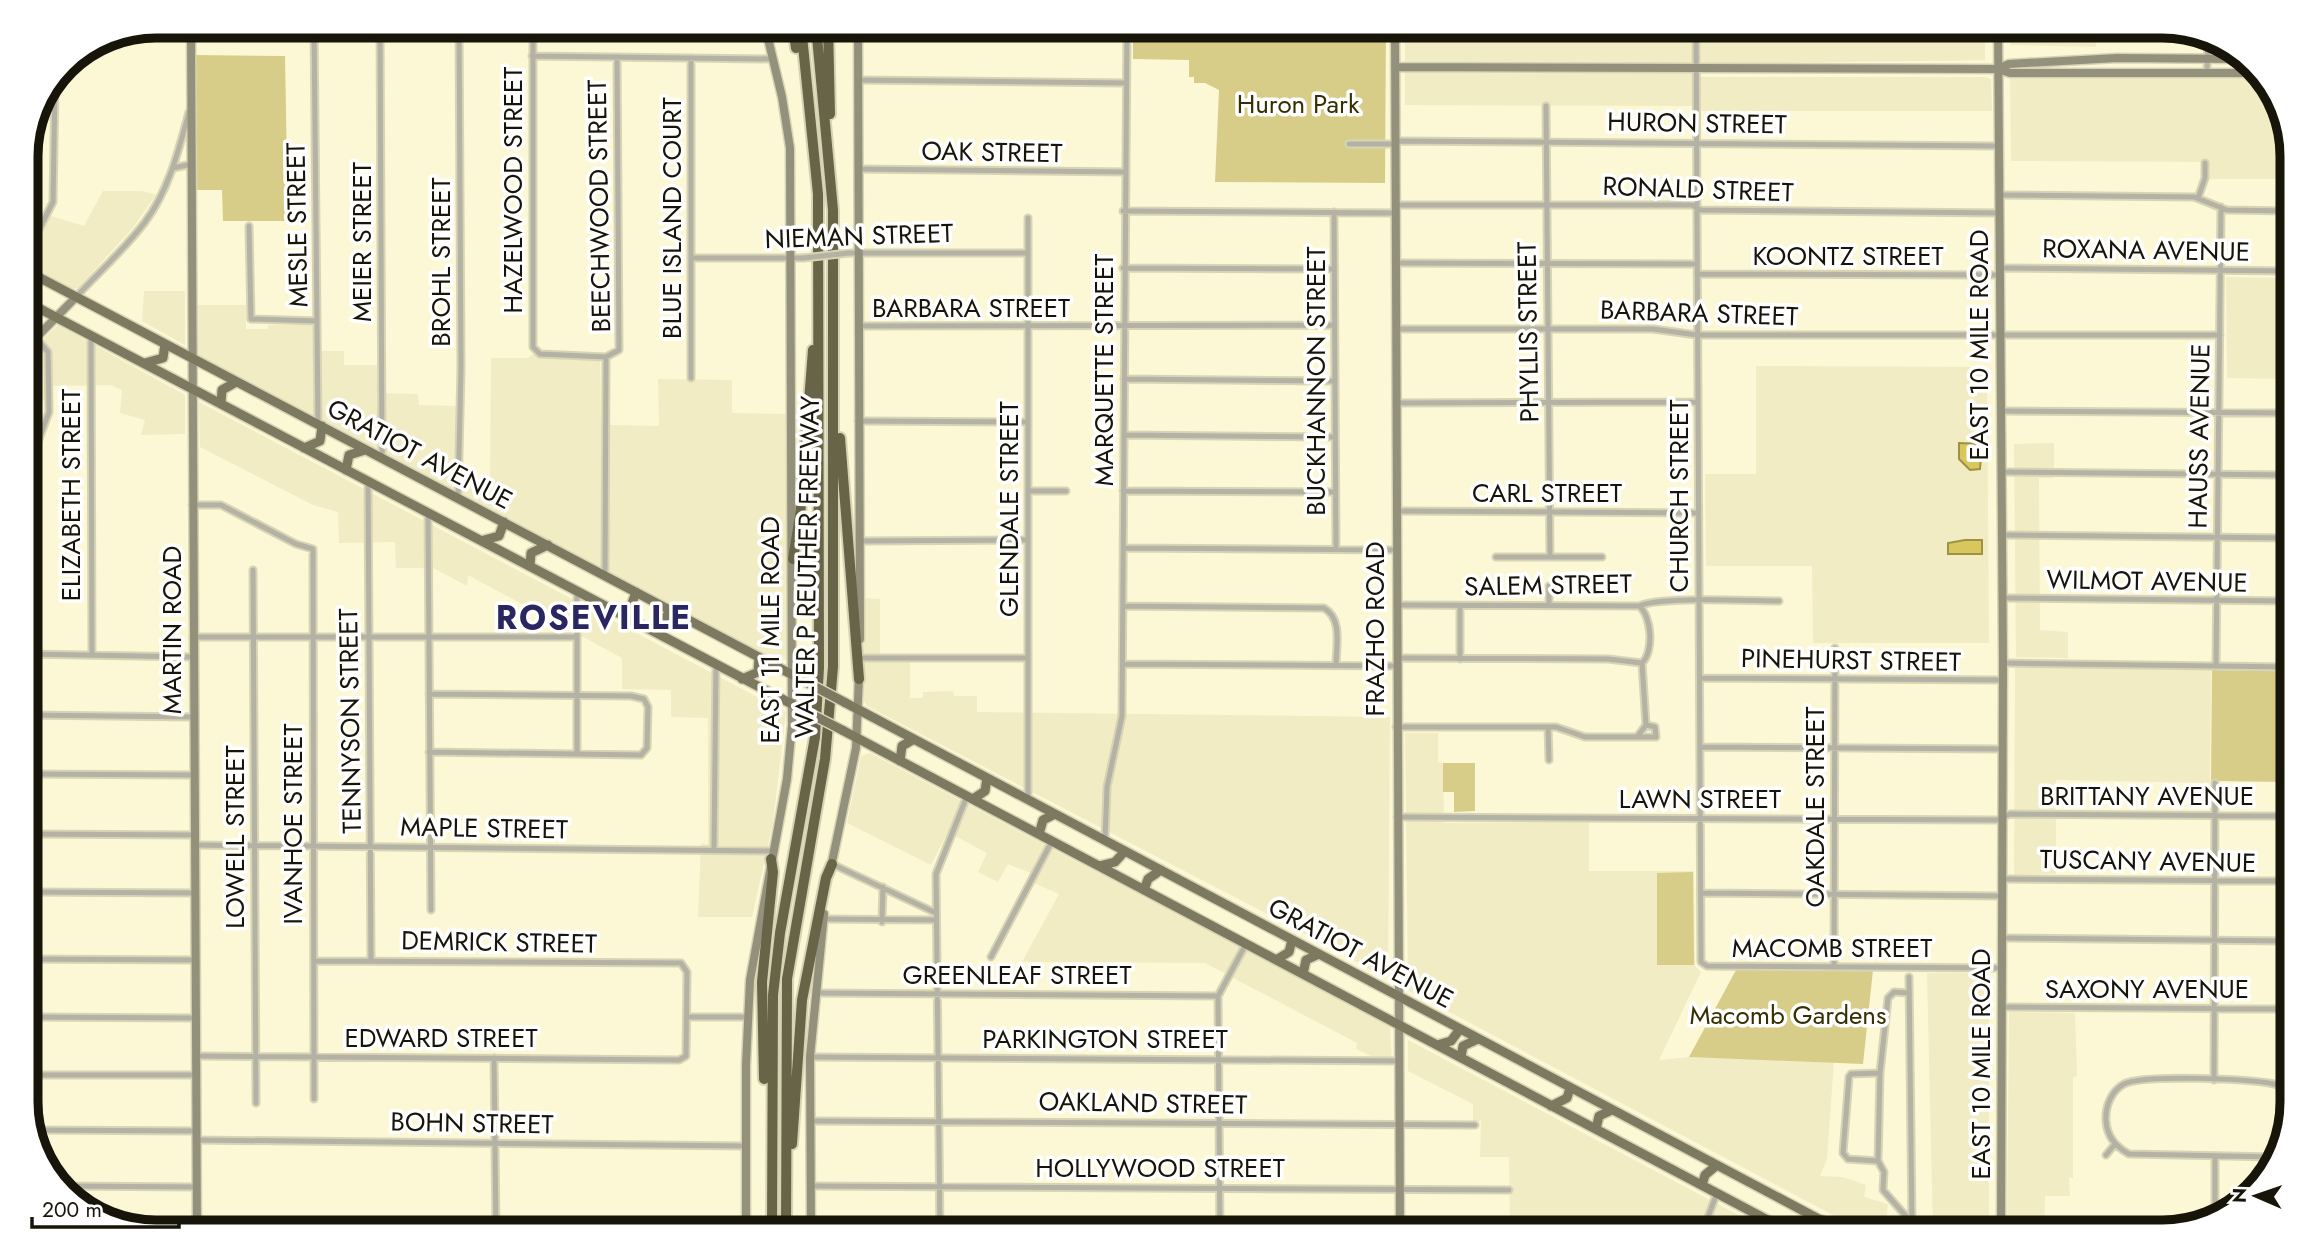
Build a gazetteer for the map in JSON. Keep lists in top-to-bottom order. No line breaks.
{"streets":{"highway":["WALTER P REUTHER FREEWAY"],"main road":["EAST 10 MILE ROAD","GRATIOT AVENUE","FRAZHO ROAD","MARTIN ROAD","EAST 11 MILE ROAD"],"street":["HURON STREET","OAK STREET","RONALD STREET","HAZELWOOD STREET","BEECHWOOD STREET","BLUE ISLAND COURT","MESLE STREET","NIEMAN STREET","MEIER STREET","ROXANA AVENUE","KOONTZ STREET","BROHL STREET","BARBARA STREET","PHYLLIS STREET","MARQUETTE STREET","BUCKHANNON STREET","HAUSS AVENUE","CARL STREET","ELIZABETH STREET","CHURCH STREET","GLENDALE STREET","WILMOT AVENUE","SALEM STREET","PINEHURST STREET","TENNYSON STREET","BRITTANY AVENUE","LAWN STREET","OAKDALE STREET","IVANHOE STREET","MAPLE STREET","LOWELL STREET","TUSCANY AVENUE","DEMRICK STREET","MACOMB STREET","GREENLEAF STREET","SAXONY AVENUE","EDWARD STREET","PARKINGTON STREET","OAKLAND STREET","BOHN STREET","HOLLYWOOD STREET"]},"crossings":[["HURON STREET","PHYLLIS STREET"],["HURON STREET","EAST 10 MILE ROAD"],["HURON STREET","CHURCH STREET"],["HURON STREET","FRAZHO ROAD"],["OAK STREET","MARQUETTE STREET"],["RONALD STREET","PHYLLIS STREET"],["RONALD STREET","EAST 10 MILE ROAD"],["RONALD STREET","MARQUETTE STREET"],["RONALD STREET","BUCKHANNON STREET"],["RONALD STREET","CHURCH STREET"],["RONALD STREET","FRAZHO ROAD"],["HAZELWOOD STREET","BEECHWOOD STREET"],["BLUE ISLAND COURT","NIEMAN STREET"],["MESLE STREET","GRATIOT AVENUE"],["NIEMAN STREET","GLENDALE STREET"],["NIEMAN STREET","EAST 11 MILE ROAD"],["MEIER STREET","GRATIOT AVENUE"],["ROXANA AVENUE","KOONTZ STREET"],["ROXANA AVENUE","EAST 10 MILE ROAD"],["ROXANA AVENUE","HAUSS AVENUE"],["KOONTZ STREET","EAST 10 MILE ROAD"],["KOONTZ STREET","CHURCH STREET"],["BROHL STREET","GRATIOT AVENUE"],["BARBARA STREET","PHYLLIS STREET"],["BARBARA STREET","EAST 10 MILE ROAD"],["BARBARA STREET","MARQUETTE STREET"],["BARBARA STREET","BUCKHANNON STREET"],["BARBARA STREET","HAUSS AVENUE"],["BARBARA STREET","CHURCH STREET"],["BARBARA STREET","GLENDALE STREET"],["BARBARA STREET","FRAZHO ROAD"],["PHYLLIS STREET","CARL STREET"],["EAST 10 MILE ROAD","WILMOT AVENUE"],["EAST 10 MILE ROAD","PINEHURST STREET"],["EAST 10 MILE ROAD","TUSCANY AVENUE"],["EAST 10 MILE ROAD","MACOMB STREET"],["EAST 10 MILE ROAD","SAXONY AVENUE"],["MARQUETTE STREET","GRATIOT AVENUE"],["HAUSS AVENUE","WILMOT AVENUE"],["GRATIOT AVENUE","ELIZABETH STREET"],["GRATIOT AVENUE","GLENDALE STREET"],["GRATIOT AVENUE","FRAZHO ROAD"],["GRATIOT AVENUE","MARTIN ROAD"],["GRATIOT AVENUE","EAST 11 MILE ROAD"],["GRATIOT AVENUE","TENNYSON STREET"],["CARL STREET","CHURCH STREET"],["CARL STREET","FRAZHO ROAD"],["CHURCH STREET","SALEM STREET"],["CHURCH STREET","PINEHURST STREET"],["CHURCH STREET","LAWN STREET"],["CHURCH STREET","MACOMB STREET"],["SALEM STREET","FRAZHO ROAD"],["FRAZHO ROAD","LAWN STREET"],["FRAZHO ROAD","PARKINGTON STREET"],["FRAZHO ROAD","OAKLAND STREET"],["FRAZHO ROAD","HOLLYWOOD STREET"],["MARTIN ROAD","IVANHOE STREET"],["MARTIN ROAD","MAPLE STREET"],["MARTIN ROAD","EDWARD STREET"],["MARTIN ROAD","BOHN STREET"],["EAST 11 MILE ROAD","MAPLE STREET"],["EAST 11 MILE ROAD","BOHN STREET"],["PINEHURST STREET","OAKDALE STREET"],["TENNYSON STREET","MAPLE STREET"],["TENNYSON STREET","DEMRICK STREET"],["BRITTANY AVENUE","LAWN STREET"],["LAWN STREET","OAKDALE STREET"],["OAKDALE STREET","MACOMB STREET"],["IVANHOE STREET","MAPLE STREET"],["IVANHOE STREET","DEMRICK STREET"],["IVANHOE STREET","EDWARD STREET"],["MAPLE STREET","LOWELL STREET"],["LOWELL STREET","EDWARD STREET"],["DEMRICK STREET","EDWARD STREET"]],"districts":["ROSEVILLE"],"parks":["Huron Park","Macomb Gardens"],"scale_bar":"200 m","north":"left"}
